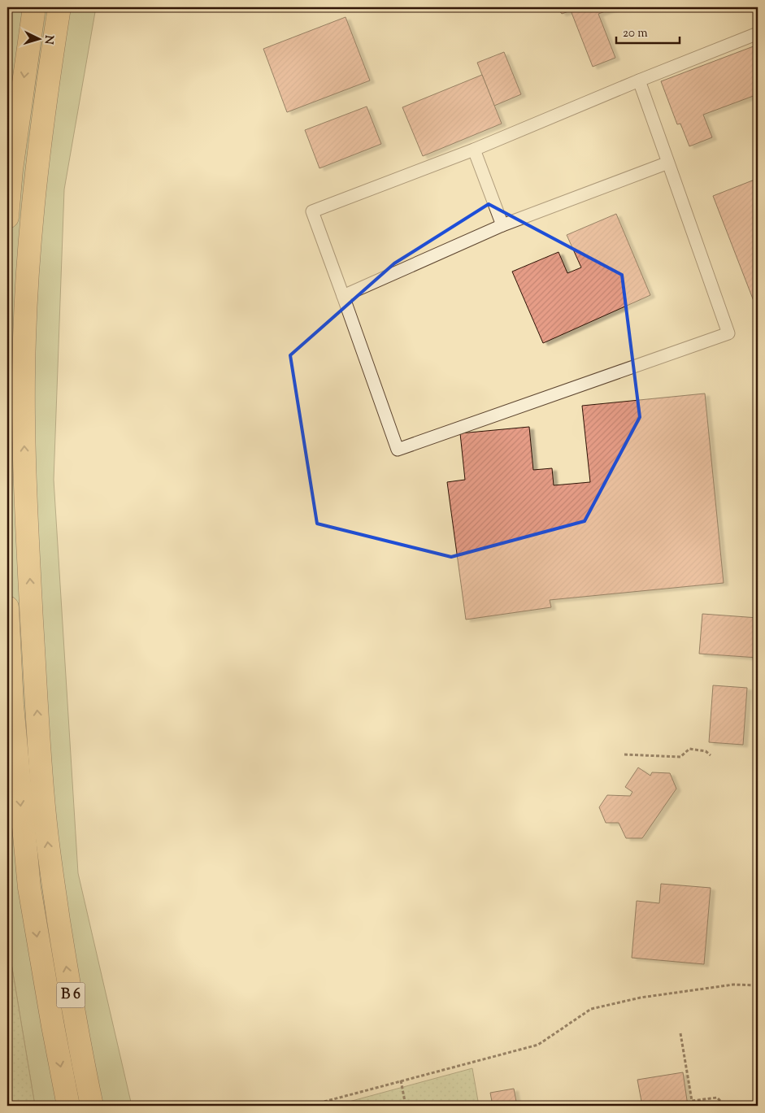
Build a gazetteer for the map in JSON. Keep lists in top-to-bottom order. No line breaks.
{"streets":{"highway":["B 6"]},"scale_bar":"20 m","north":"right"}
